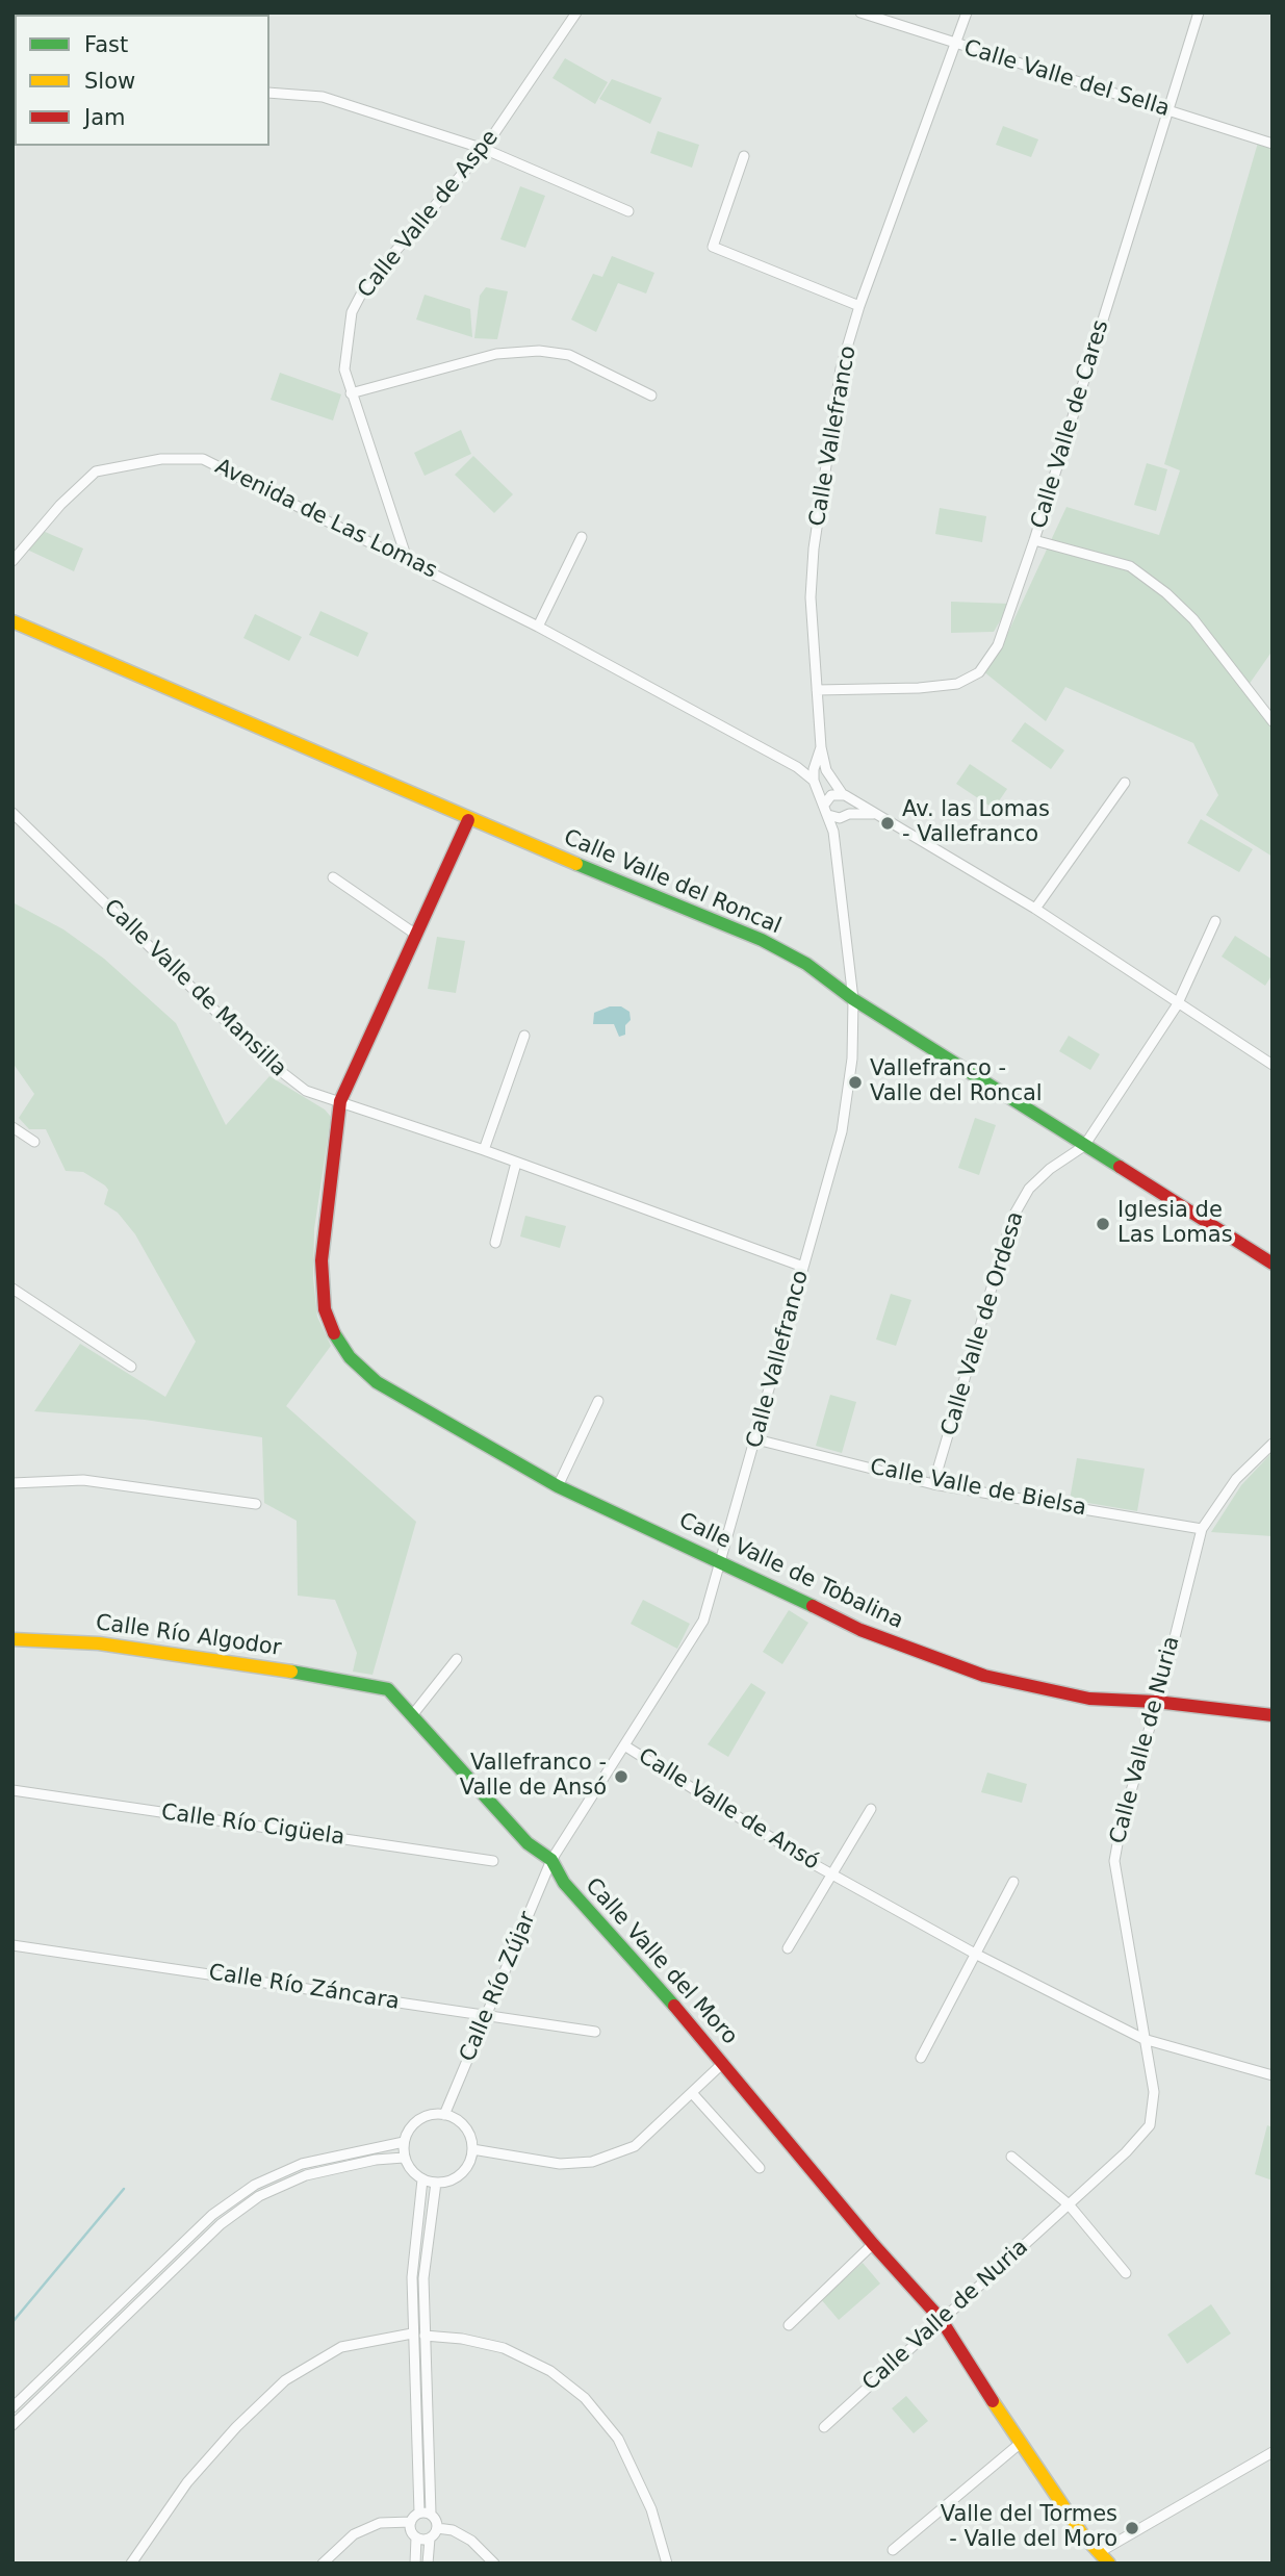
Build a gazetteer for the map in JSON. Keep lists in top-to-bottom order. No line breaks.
{"streets":{"street":["Calle Valle del Sella","Calle Valle de Aspe","Calle Valle de Cares","Calle Vallefranco","Avenida de Las Lomas","Calle Valle del Roncal","Calle Valle de Mansilla","Calle Valle de Ordesa","Calle Valle de Bielsa","Calle Valle de Tobalina","Calle Río Algodor","Calle Valle de Nuria","Calle Valle de Ansó","Calle Río Cigüela","Calle Valle del Moro","Calle Río Zújar","Calle Río Záncara"]},"crossings":[["Calle Valle del Sella","Calle Valle de Cares"],["Calle Valle del Sella","Calle Vallefranco"],["Calle Valle de Aspe","Avenida de Las Lomas"],["Calle Valle de Cares","Calle Vallefranco"],["Calle Vallefranco","Avenida de Las Lomas"],["Calle Vallefranco","Calle Valle del Roncal"],["Calle Vallefranco","Calle Valle de Mansilla"],["Calle Vallefranco","Calle Valle de Bielsa"],["Calle Vallefranco","Calle Valle de Tobalina"],["Calle Vallefranco","Calle Valle de Ansó"],["Calle Vallefranco","Calle Valle del Moro"],["Calle Vallefranco","Calle Río Zújar"],["Calle Valle del Roncal","Calle Valle de Ordesa"],["Calle Valle del Roncal","Calle Valle de Tobalina"],["Calle Valle de Mansilla","Calle Valle de Tobalina"],["Calle Valle de Ordesa","Calle Valle de Bielsa"],["Calle Valle de Bielsa","Calle Valle de Nuria"],["Calle Valle de Tobalina","Calle Valle de Nuria"],["Calle Río Algodor","Calle Valle del Moro"],["Calle Valle de Nuria","Calle Valle de Ansó"],["Calle Valle de Nuria","Calle Valle del Moro"],["Calle Valle del Moro","Calle Río Zújar"],["Calle Río Zújar","Calle Río Záncara"]],"places":["Av. las Lomas - Vallefranco","Vallefranco - Valle del Roncal","Iglesia de Las Lomas","Vallefranco - Valle de Ansó","Valle del Tormes - Valle del Moro"],"legend":["Fast","Slow","Jam"]}
